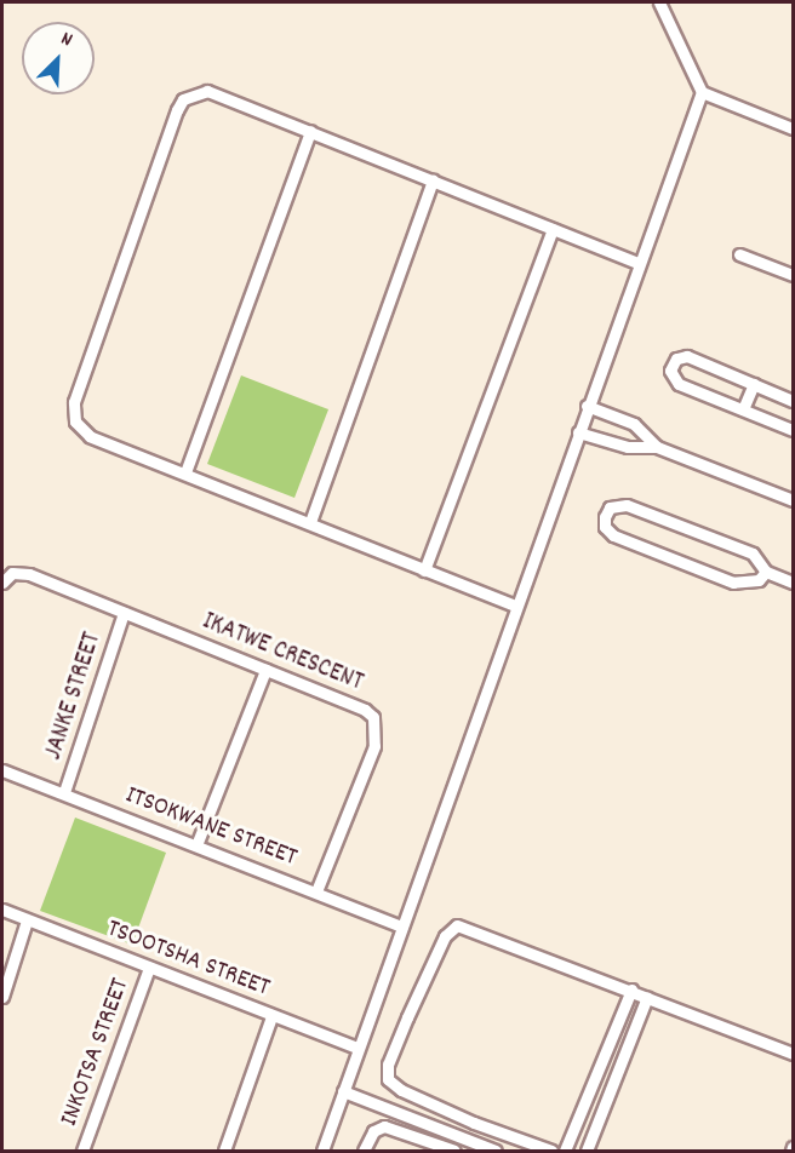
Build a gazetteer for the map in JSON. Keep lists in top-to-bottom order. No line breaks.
{"streets":{"street":["IKATWE CRESCENT","JANKE STREET","ITSOKWANE STREET","TSOOTSHA STREET","INKOTSA STREET"]},"crossings":[["IKATWE CRESCENT","JANKE STREET"],["IKATWE CRESCENT","ITSOKWANE STREET"],["JANKE STREET","ITSOKWANE STREET"],["TSOOTSHA STREET","INKOTSA STREET"]],"north":"top right"}
